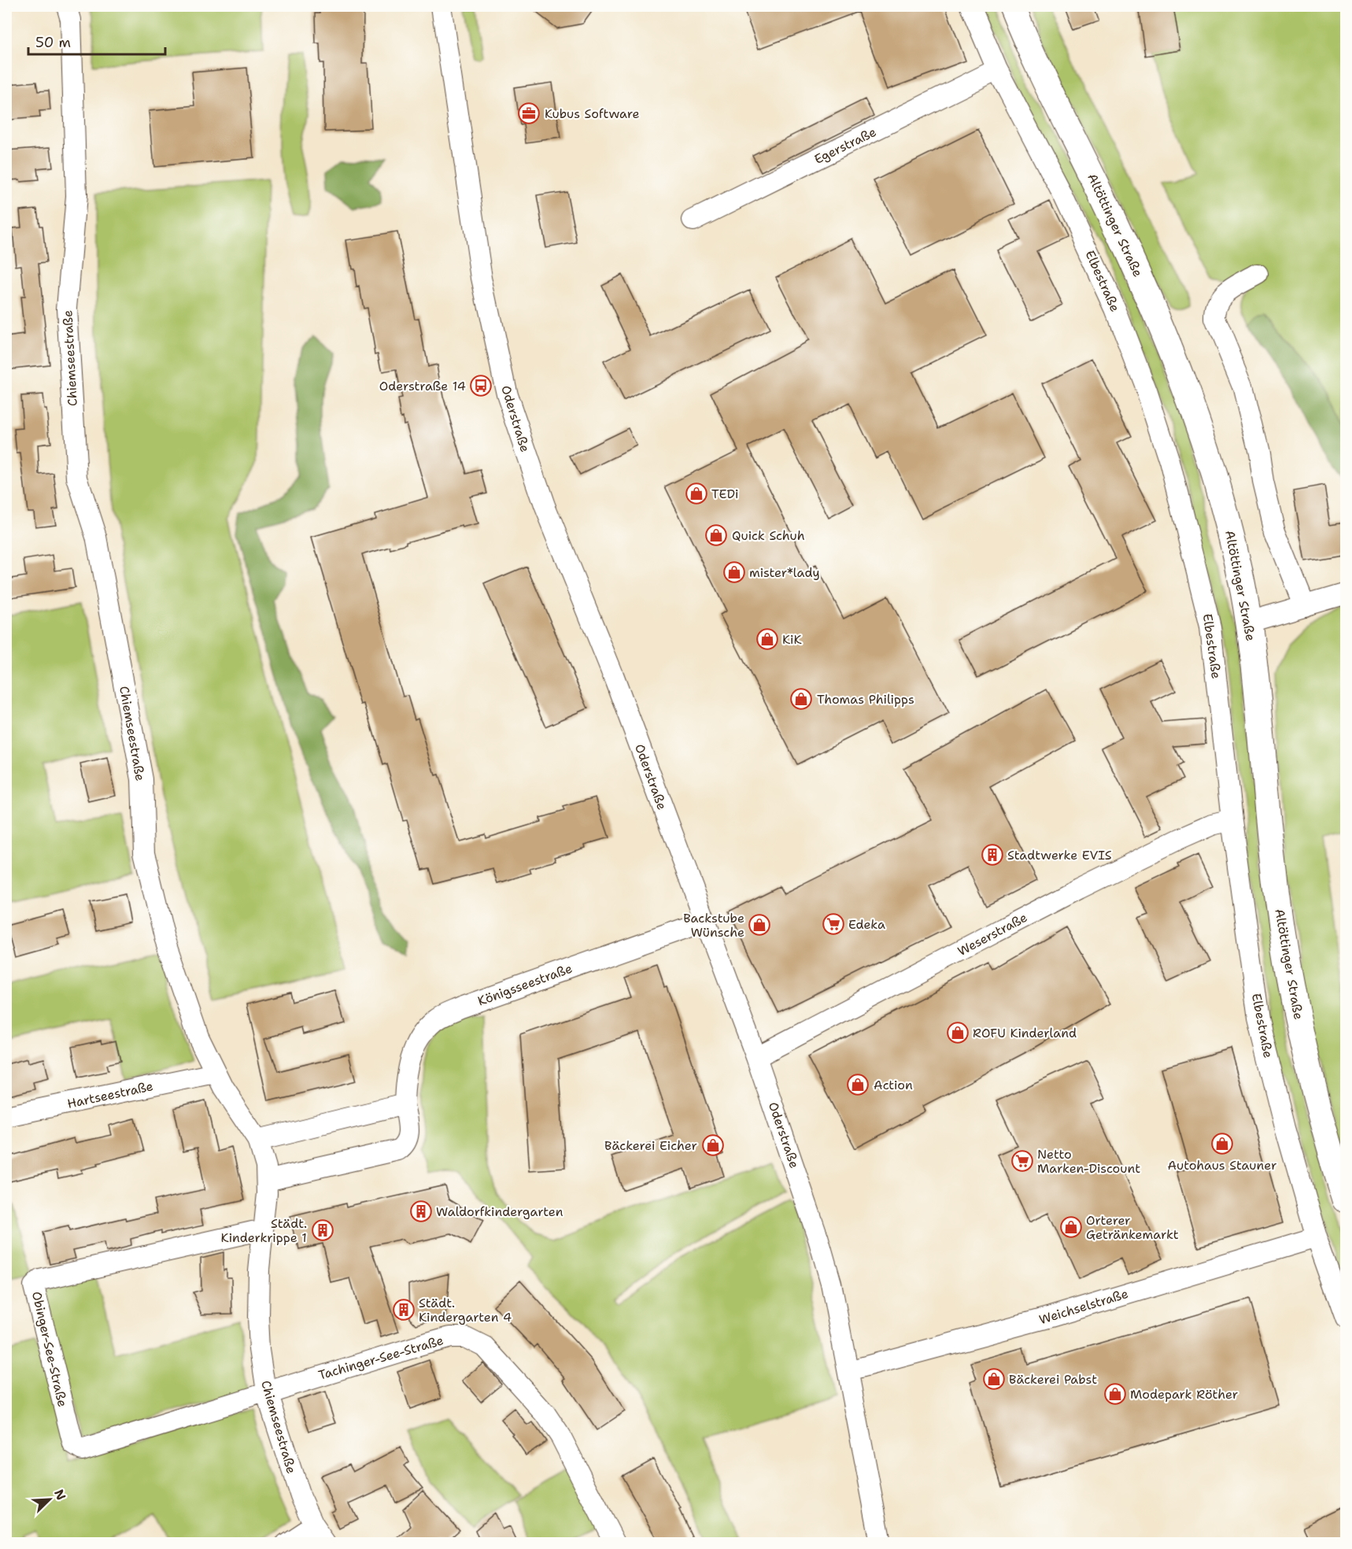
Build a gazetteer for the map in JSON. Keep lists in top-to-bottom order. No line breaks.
{"streets":{"main road":["Altöttinger Straße"],"street":["Egerstraße","Elbestraße","Chiemseestraße","Oderstraße","Weserstraße","Königsseestraße","Hartseestraße","Weichselstraße","Obinger-See-Straße","Tachinger-See-Straße"]},"crossings":[["Egerstraße","Elbestraße"],["Elbestraße","Weserstraße"],["Elbestraße","Weichselstraße"],["Chiemseestraße","Königsseestraße"],["Chiemseestraße","Hartseestraße"],["Chiemseestraße","Obinger-See-Straße"],["Chiemseestraße","Tachinger-See-Straße"],["Oderstraße","Weserstraße"],["Oderstraße","Königsseestraße"],["Oderstraße","Weichselstraße"],["Obinger-See-Straße","Tachinger-See-Straße"]],"places":{"office":["Kubus Software"],"bus stop":["Oderstraße 14"],"shop":["TEDi","Quick Schuh","mister*lady","KiK","Thomas Philipps","Backstube Wünsche","ROFU Kinderland","Action","Autohaus Stauner","Bäckerei Eicher","Orterer Getränkemarkt","Bäckerei Pabst","Modepark Röther"],"building":["Stadtwerke EVIS","Waldorfkindergarten","Städt. Kinderkrippe 1","Städt. Kindergarten 4"],"supermarket":["Edeka","Netto Marken-Discount"]},"scale_bar":"50 m","north":"top right"}
